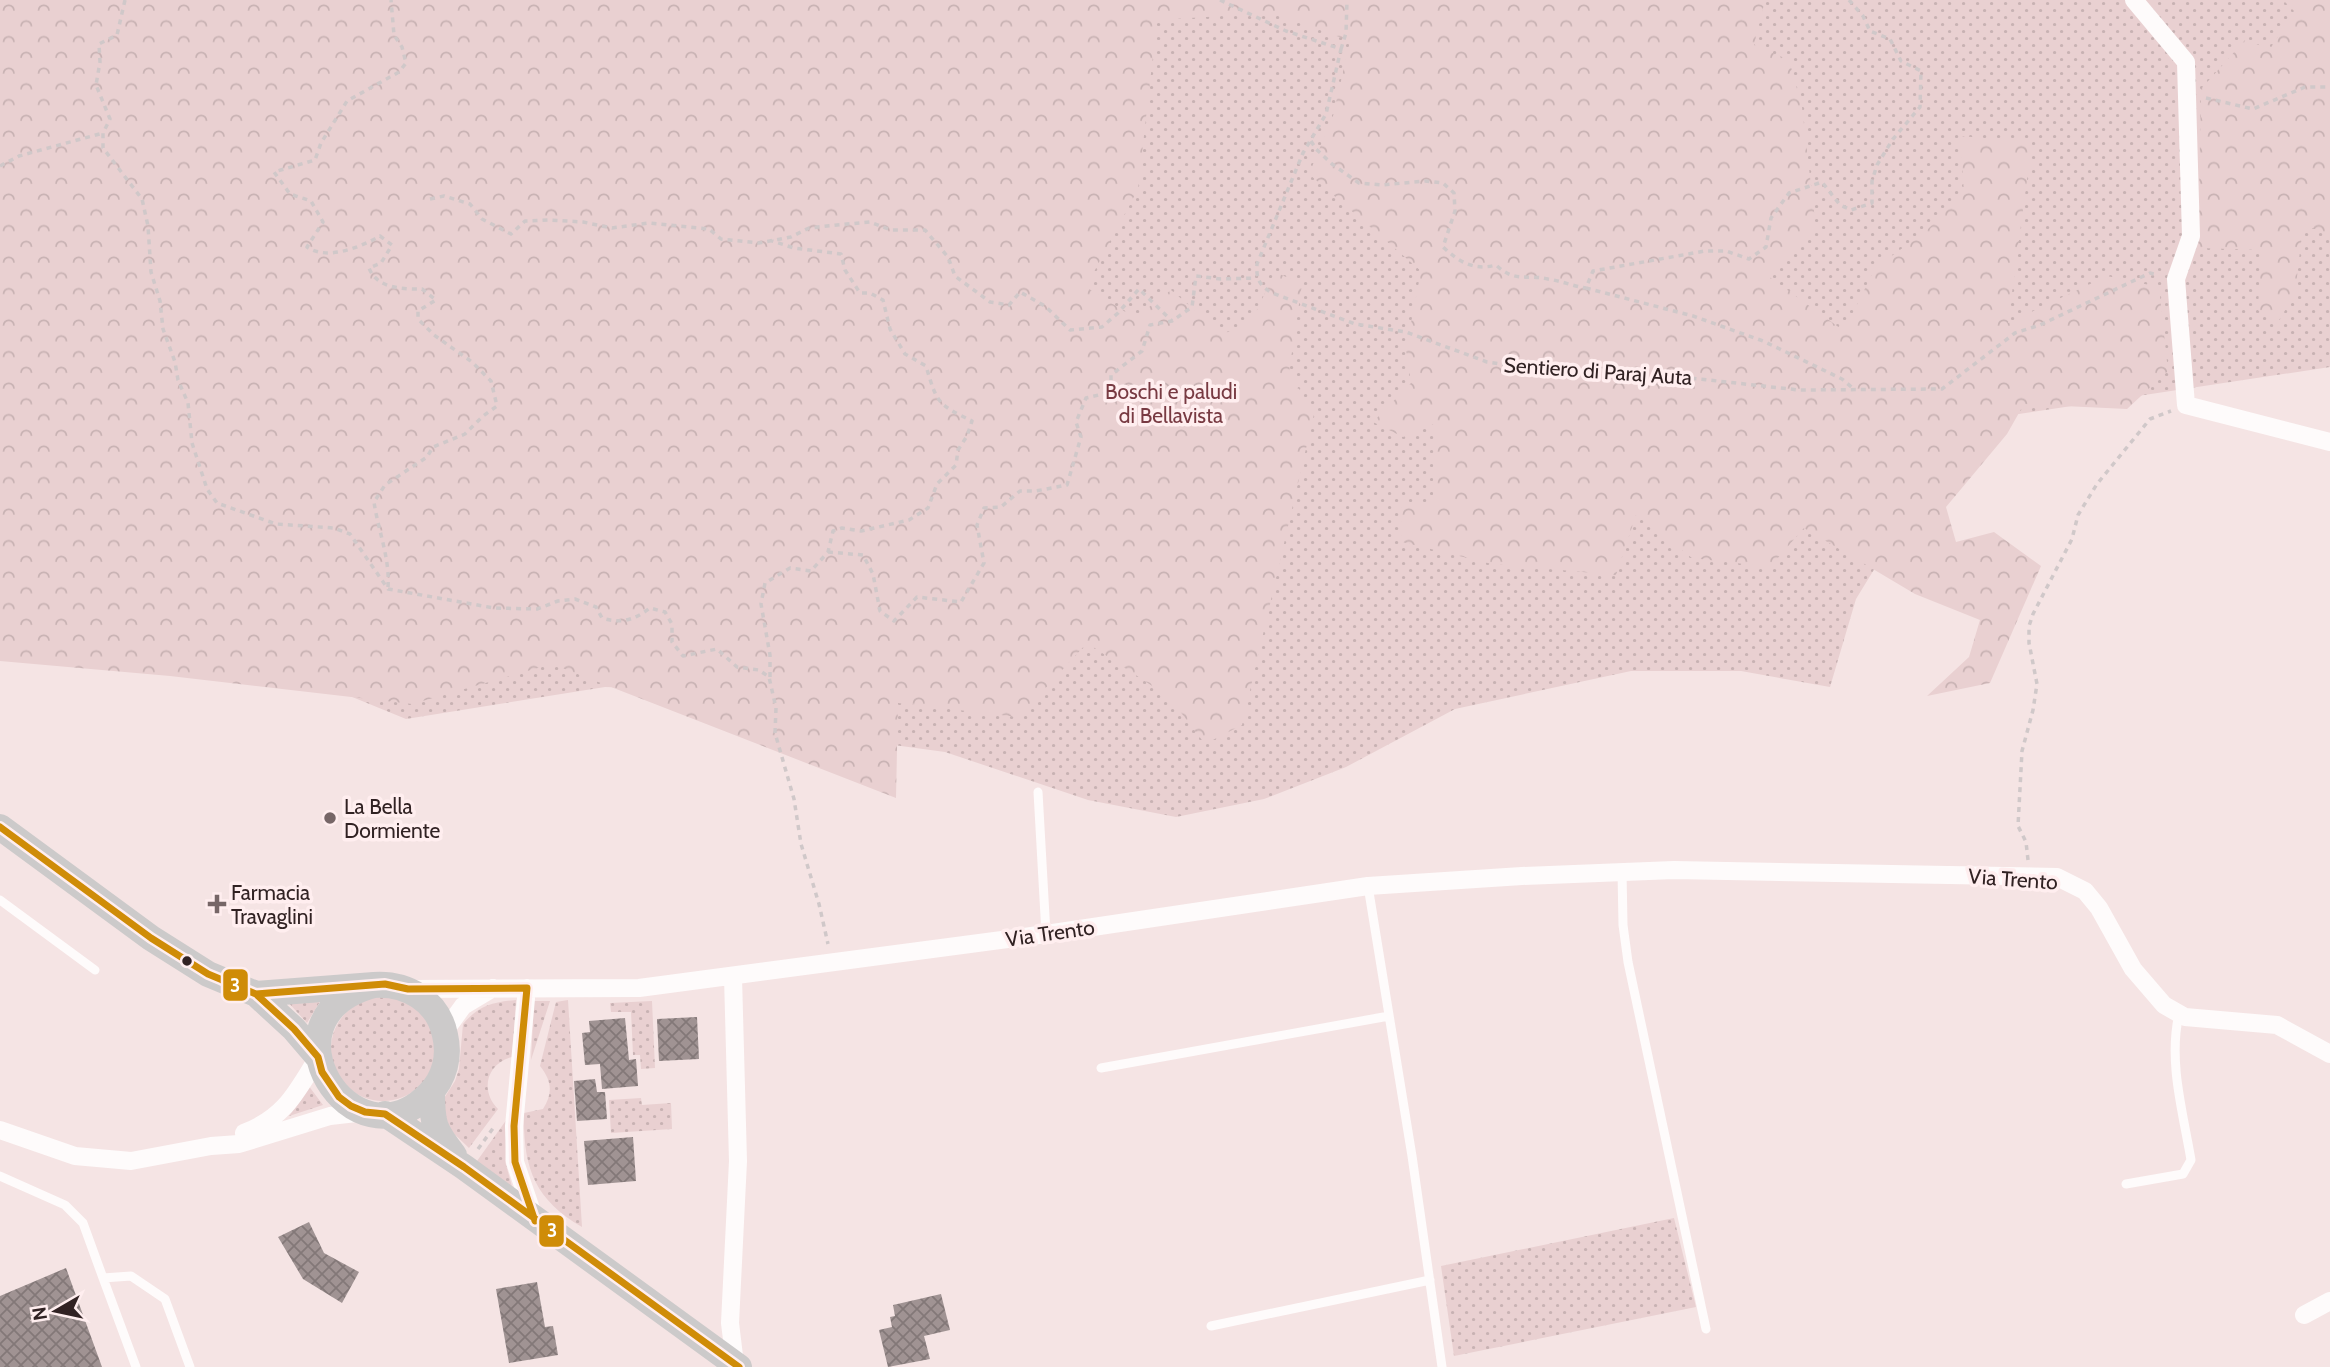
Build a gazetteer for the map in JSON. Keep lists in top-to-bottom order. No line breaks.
{"streets":{"street":["Via Trento"],"path":["Sentiero di Paraj Auta"]},"parks":["Boschi e paludi di Bellavista"],"places":{"other":["La Bella Dormiente"],"health":["Farmacia Travaglini"]},"lines":["transit line 3"],"north":"left"}
